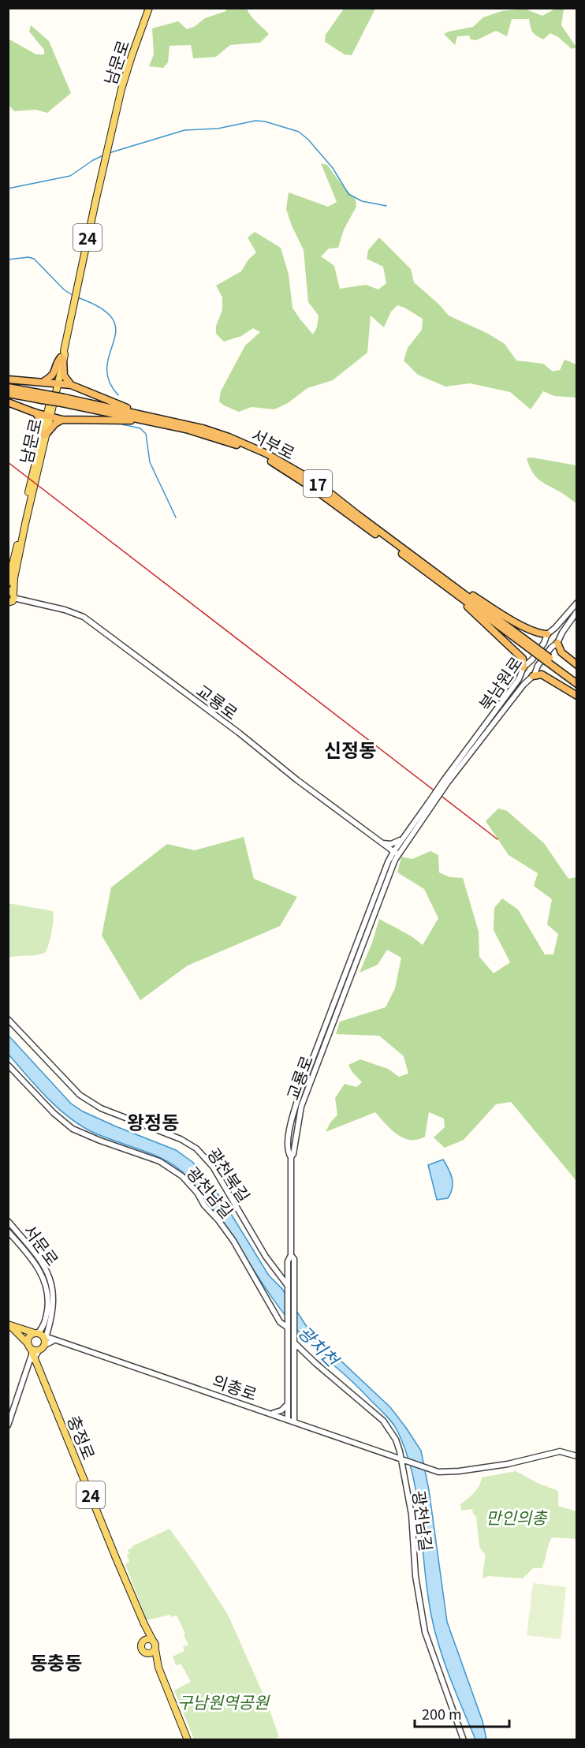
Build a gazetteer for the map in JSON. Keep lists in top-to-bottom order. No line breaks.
{"streets":{"highway":["서부로","17"],"main road":["남문로","24","의총로","충정로"],"street":["북남원로","교룡로","광천북길","광천남길","서문로"]},"crossings":[["남문로","교룡로"],["24","의총로"],["24","충정로"],["교룡로","광천북길"],["교룡로","광천남길"],["교룡로","의총로"],["광천남길","의총로"],["서문로","의총로"]],"districts":["신정동","왕정동","동충동"],"water":["광치천"],"parks":["만인의총","구남원역공원"],"scale_bar":"200 m"}
